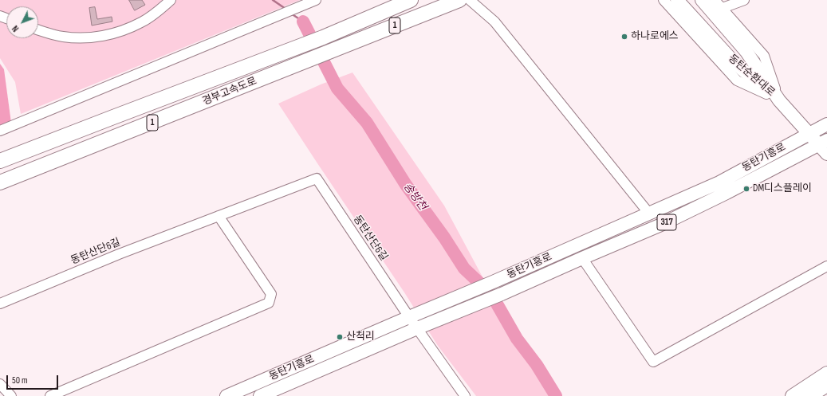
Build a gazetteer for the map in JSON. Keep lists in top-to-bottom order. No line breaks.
{"streets":{"highway":["1","경부고속도로"],"main road":["동탄순환대로","동탄기흥로","317"],"street":["동탄산단6길"]},"crossings":[["동탄기흥로","동탄산단6길"]],"water":["송방천"],"places":["하나로에스","DM디스플레이","산척리"],"scale_bar":"50 m","north":"bottom left"}
